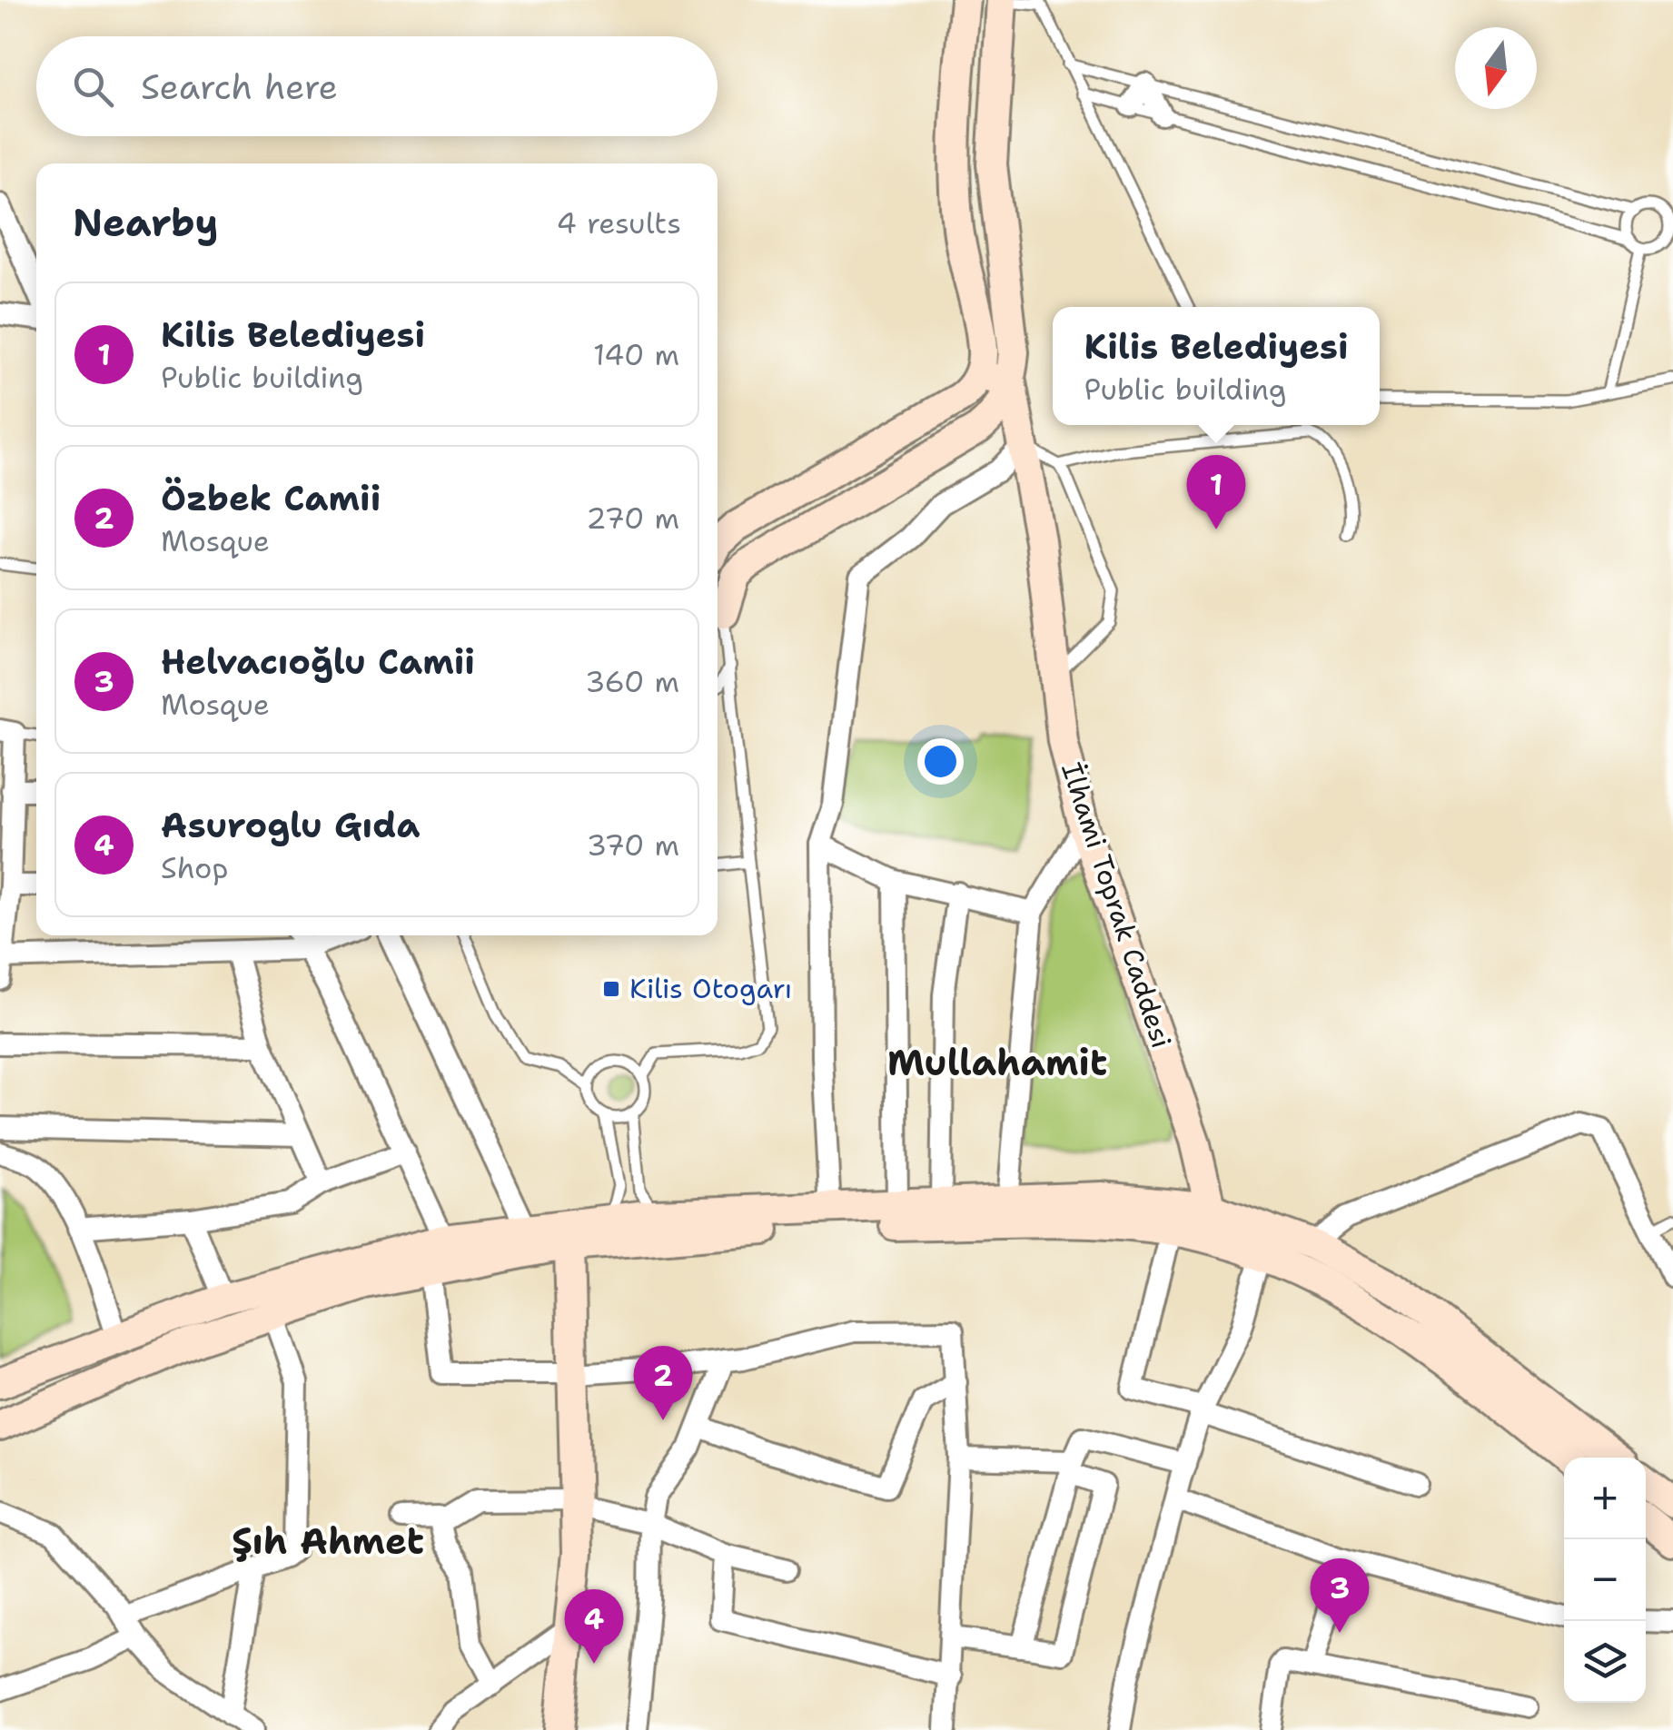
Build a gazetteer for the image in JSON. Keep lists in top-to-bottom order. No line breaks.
{"streets":{"main road":["İlhami Toprak Caddesi"]},"districts":["Mullahamit","Şıh Ahmet"],"places":{"transit":["Kilis Otogarı"]},"north":"bottom","page":{"search":"Search here","heading":["Nearby","4 results"],"list":[{"mark":"1","name":"Kilis Belediyesi","note":"Public building","value":"140 m"},{"mark":"2","name":"Özbek Camii","note":"Mosque","value":"270 m"},{"mark":"3","name":"Helvacıoğlu Camii","note":"Mosque","value":"360 m"},{"mark":"4","name":"Asuroglu Gıda","note":"Shop","value":"370 m"}],"popup":["Kilis Belediyesi","Public building"],"pins":["1","2","3","4"],"map_buttons":["+","−"]}}
